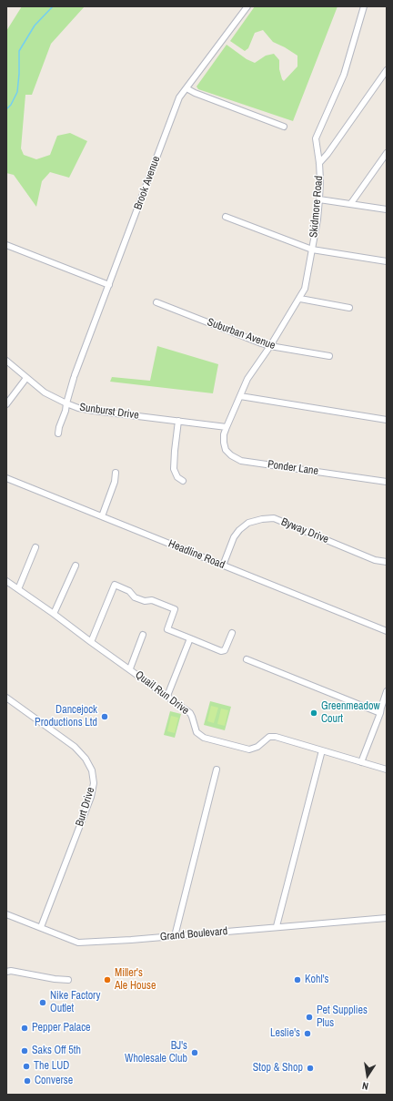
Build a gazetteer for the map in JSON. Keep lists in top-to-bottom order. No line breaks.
{"streets":{"street":["Brook Avenue","Skidmore Road","Suburban Avenue","Sunburst Drive","Ponder Lane","Byway Drive","Headline Road","Quail Run Drive","Burt Drive","Grand Boulevard"]},"crossings":[["Brook Avenue","Sunburst Drive"],["Skidmore Road","Suburban Avenue"],["Skidmore Road","Sunburst Drive"],["Skidmore Road","Ponder Lane"],["Sunburst Drive","Ponder Lane"],["Byway Drive","Headline Road"],["Burt Drive","Grand Boulevard"]],"places":["Greenmeadow Court","Dancejock Productions Ltd","Miller's Ale House","Kohl's","Nike Factory Outlet","Pet Supplies Plus","Pepper Palace","Leslie's","Saks Off 5th","BJ's Wholesale Club","The LUD","Stop & Shop","Converse"],"north":"bottom"}
